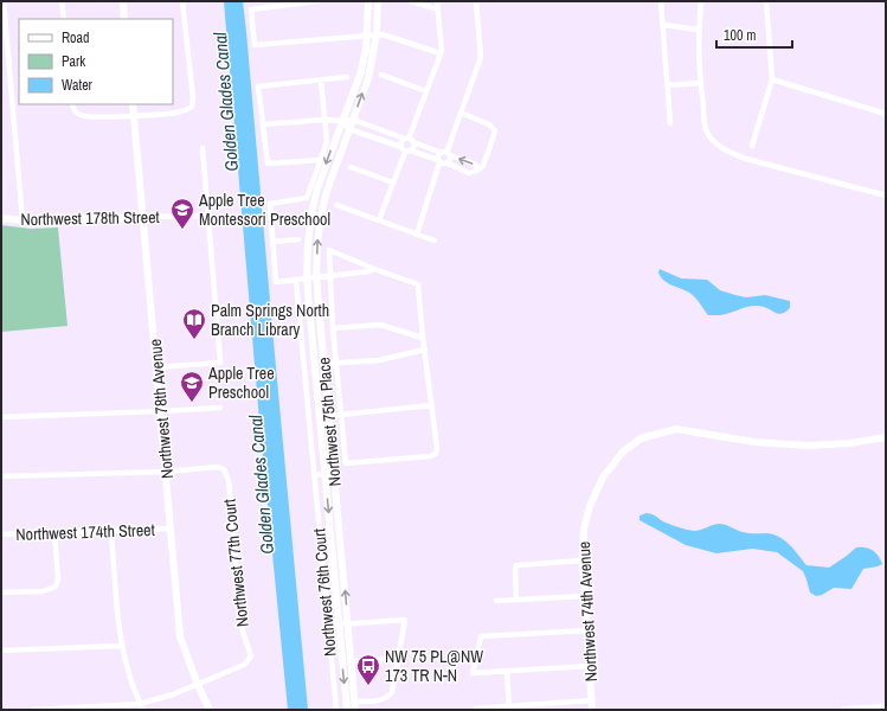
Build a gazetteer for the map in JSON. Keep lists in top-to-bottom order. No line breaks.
{"streets":{"street":["Northwest 178th Street","Northwest 78th Avenue","Northwest 75th Place","Northwest 174th Street","Northwest 77th Court","Northwest 76th Court","Northwest 74th Avenue"]},"crossings":[["Northwest 178th Street","Northwest 78th Avenue"],["Northwest 78th Avenue","Northwest 174th Street"],["Northwest 78th Avenue","Northwest 77th Court"]],"water":["Golden Glades Canal"],"places":{"school or university":["Apple Tree Montessori Preschool","Apple Tree Preschool"],"library":["Palm Springs North Branch Library"],"bus stop":["NW 75 PL@NW 173 TR N-N"]},"legend":["Road","Park","Water"],"scale_bar":"100 m"}
